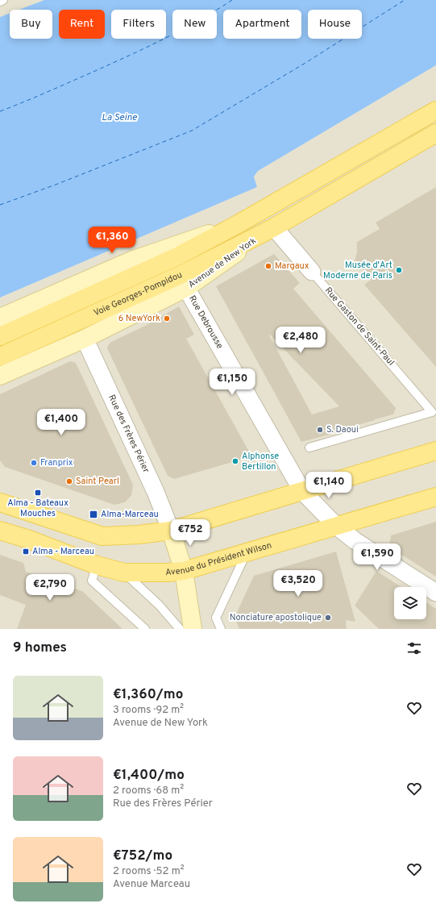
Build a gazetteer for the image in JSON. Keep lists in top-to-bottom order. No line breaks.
{"streets":{"main road":["Avenue de New York","Voie Georges-Pompidou","Avenue du Président Wilson"],"street":["Rue Debrousse","Rue Gaston de Saint-Paul","Rue des Frères Périer"]},"crossings":[["Avenue de New York","Voie Georges-Pompidou"],["Avenue de New York","Rue Debrousse"],["Avenue de New York","Rue Gaston de Saint-Paul"],["Avenue de New York","Rue des Frères Périer"],["Voie Georges-Pompidou","Rue Gaston de Saint-Paul"],["Rue Debrousse","Avenue du Président Wilson"]],"water":["La Seine"],"places":{"other":["Margaux","Musée d'Art Moderne de Paris","6 NewYork","S. Daoui","Alphonse Bertillon","Franprix","Saint Pearl","Nonciature apostolique"],"transit":["Alma - Bateaux Mouches","Alma-Marceau","Alma - Marceau"]},"page":{"chip":["Buy","Rent","Filters","New","Apartment","House"],"price":["€1,360","€2,480","€1,150","€1,400","€1,140","€752","€1,590","€3,520","€2,790"],"heading":"9 homes","list":[{"name":"€1,360/mo","note":"3 rooms · 92 m² · Avenue de New York"},{"name":"€1,400/mo","note":"2 rooms · 68 m² · Rue des Frères Périer"},{"name":"€752/mo","note":"2 rooms · 52 m² · Avenue Marceau"}]}}
